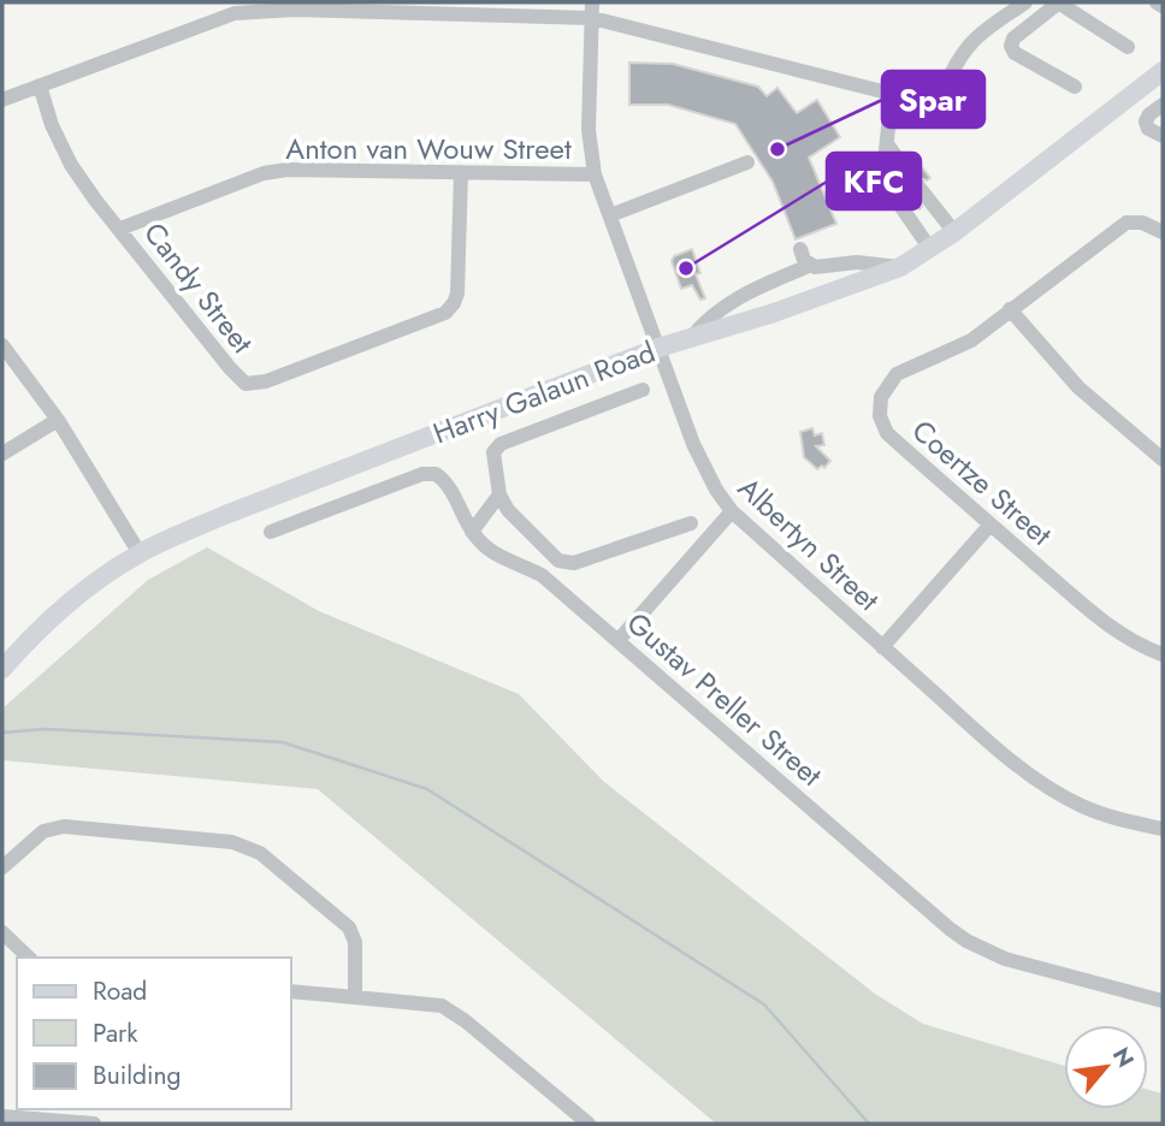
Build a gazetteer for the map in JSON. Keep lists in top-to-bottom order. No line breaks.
{"streets":{"main road":["Harry Galaun Road"],"street":["Anton van Wouw Street","Candy Street","Coertze Street","Albertyn Street","Gustav Preller Street"]},"crossings":[["Anton van Wouw Street","Candy Street"],["Anton van Wouw Street","Albertyn Street"],["Harry Galaun Road","Albertyn Street"]],"places":["Spar","KFC"],"legend":["Road","Park","Building"],"north":"top right"}
